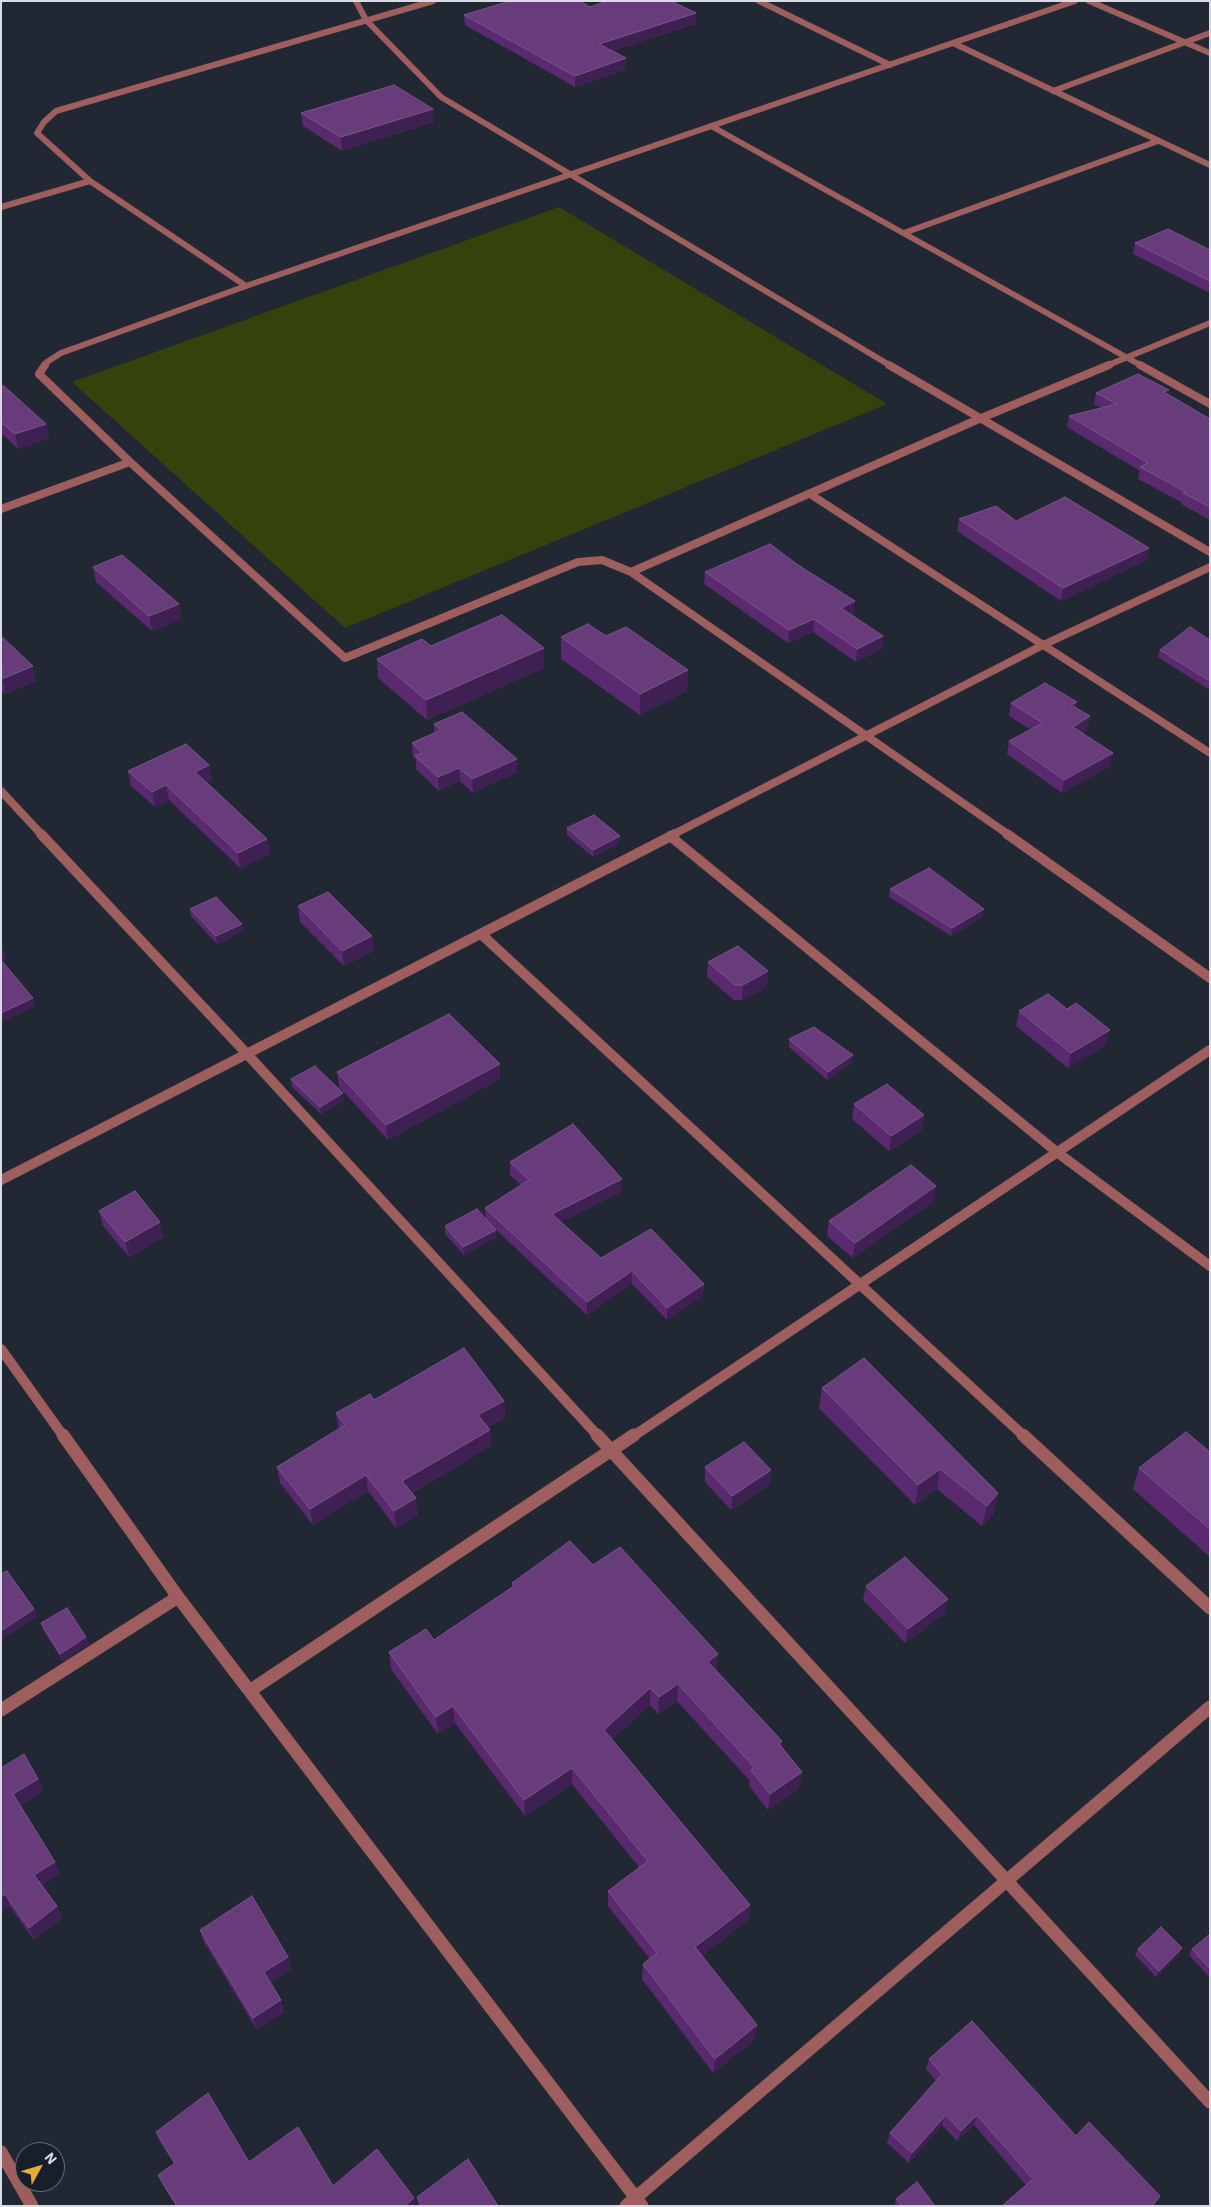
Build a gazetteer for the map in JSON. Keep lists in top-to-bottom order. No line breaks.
{"north":"top right"}
